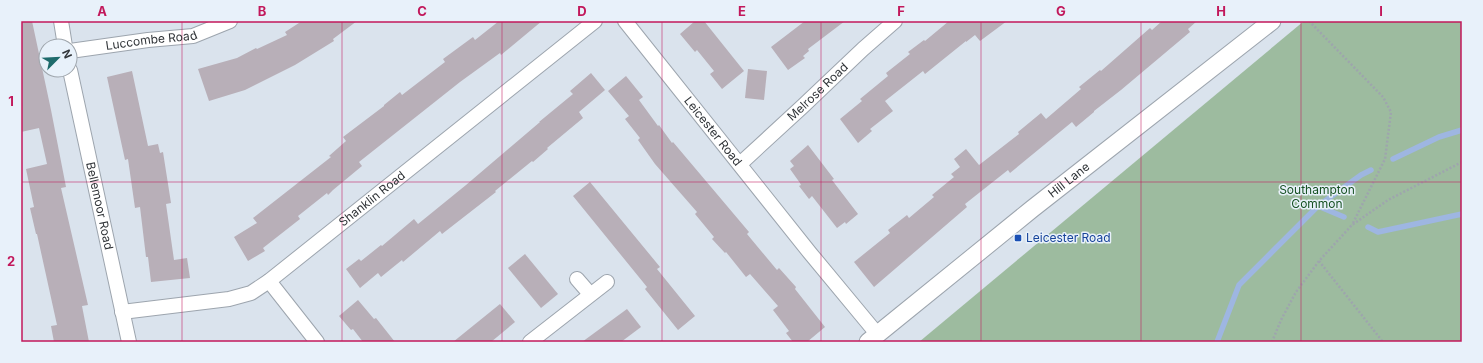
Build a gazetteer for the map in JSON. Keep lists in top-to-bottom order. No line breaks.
{"streets":{"street":["Luccombe Road","Melrose Road","Leicester Road","Hill Lane","Shanklin Road","Bellemoor Road"]},"crossings":[["Melrose Road","Leicester Road"],["Leicester Road","Hill Lane"],["Shanklin Road","Bellemoor Road"]],"parks":["Southampton Common"],"places":{"transit":["Leicester Road"]},"north":"top right","grid":{"columns":["A","B","C","D","E","F","G","H","I"],"rows":["1","2"]}}
